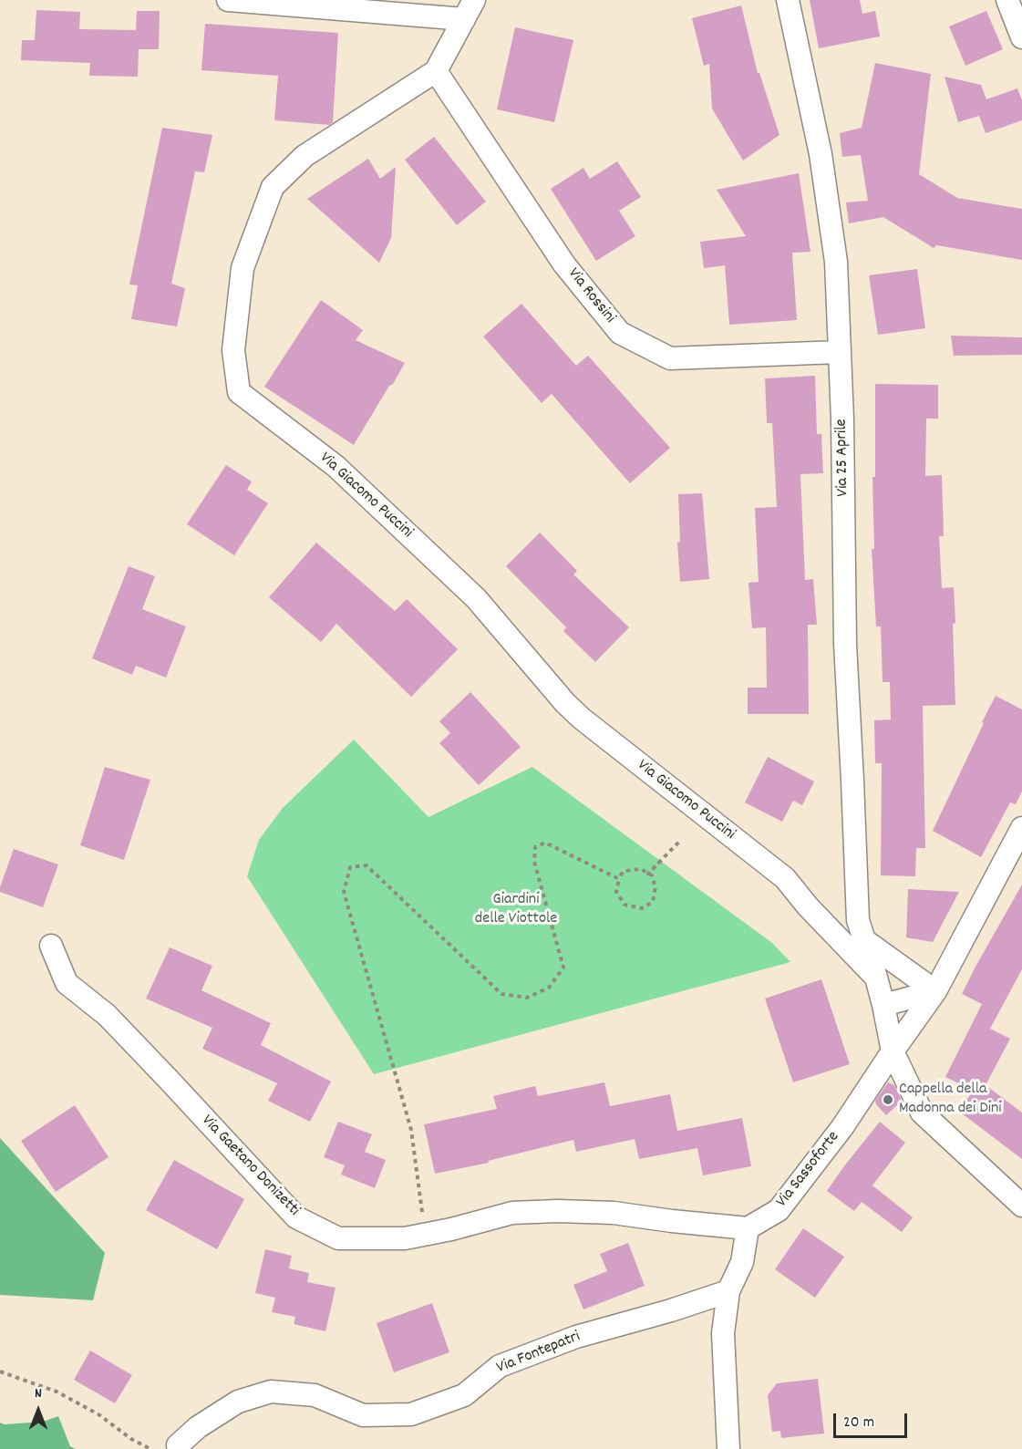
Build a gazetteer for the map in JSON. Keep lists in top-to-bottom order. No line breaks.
{"streets":{"street":["Via Rossini","Via 25 Aprile","Via Giacomo Puccini","Via Gaetano Donizetti","Via Sassoforte","Via Fontepatri"]},"crossings":[["Via Rossini","Via 25 Aprile"],["Via Rossini","Via Giacomo Puccini"],["Via 25 Aprile","Via Giacomo Puccini"],["Via 25 Aprile","Via Sassoforte"],["Via Gaetano Donizetti","Via Sassoforte"]],"parks":["Giardini delle Viottole"],"places":["Cappella della Madonna dei Dini"],"scale_bar":"20 m","north":"top"}
